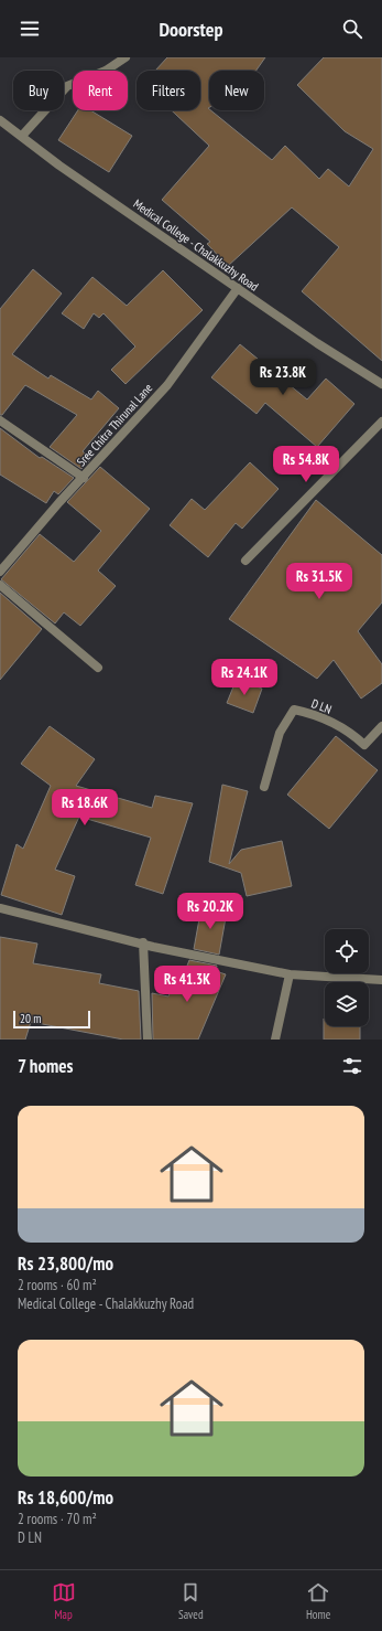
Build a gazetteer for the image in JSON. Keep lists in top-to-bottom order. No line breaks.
{"streets":{"street":["Medical College - Chalakkuzhy Road","Sree Chitra Thirunal Lane","D LN"]},"crossings":[["Medical College - Chalakkuzhy Road","Sree Chitra Thirunal Lane"]],"scale_bar":"20 m","page":{"header":"Doorstep","chip":["Buy","Rent","Filters","New"],"price":["Rs 23.8K","Rs 54.8K","Rs 31.5K","Rs 24.1K","Rs 18.6K","Rs 20.2K","Rs 41.3K"],"scale":"20 m","heading":"7 homes","list":[{"name":"Rs 23,800/mo","note":"2 rooms · 60 m² · Medical College - Chalakkuzhy Road"},{"name":"Rs 18,600/mo","note":"2 rooms · 70 m² · D LN"}],"tabs":["Map","Saved","Home"]}}
